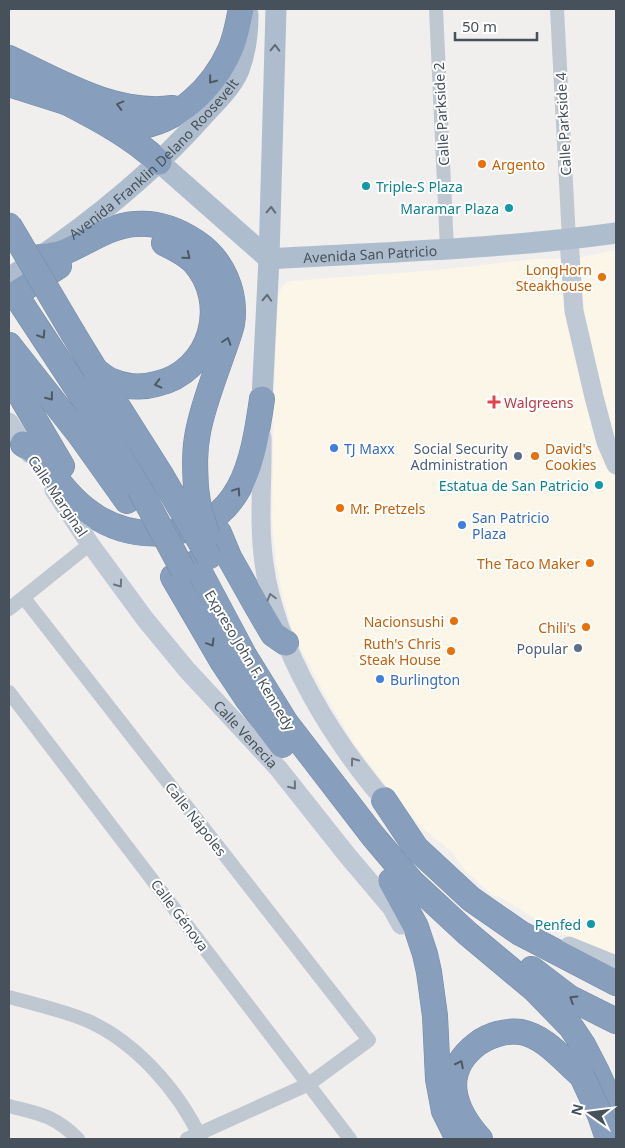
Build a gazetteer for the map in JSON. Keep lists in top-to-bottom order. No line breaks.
{"streets":{"highway":["Expreso John F. Kennedy"],"main road":["Avenida Franklin Delano Roosevelt","Avenida San Patricio"],"street":["Calle Parkside 2","Calle Parkside 4","Calle Marginal","Calle Venecia","Calle Nápoles","Calle Génova"]},"crossings":[["Calle Parkside 2","Avenida San Patricio"],["Calle Parkside 4","Avenida San Patricio"],["Calle Marginal","Calle Venecia"],["Calle Nápoles","Calle Génova"]],"places":{"other":["Argento","Triple-S Plaza","Maramar Plaza","LongHorn Steakhouse","TJ Maxx","Social Security Administration","David's Cookies","Estatua de San Patricio","Mr. Pretzels","San Patricio Plaza","The Taco Maker","Nacionsushi","Chili's","Popular","Ruth's Chris Steak House","Burlington","Penfed"],"health":["Walgreens"]},"scale_bar":"50 m","north":"left"}
